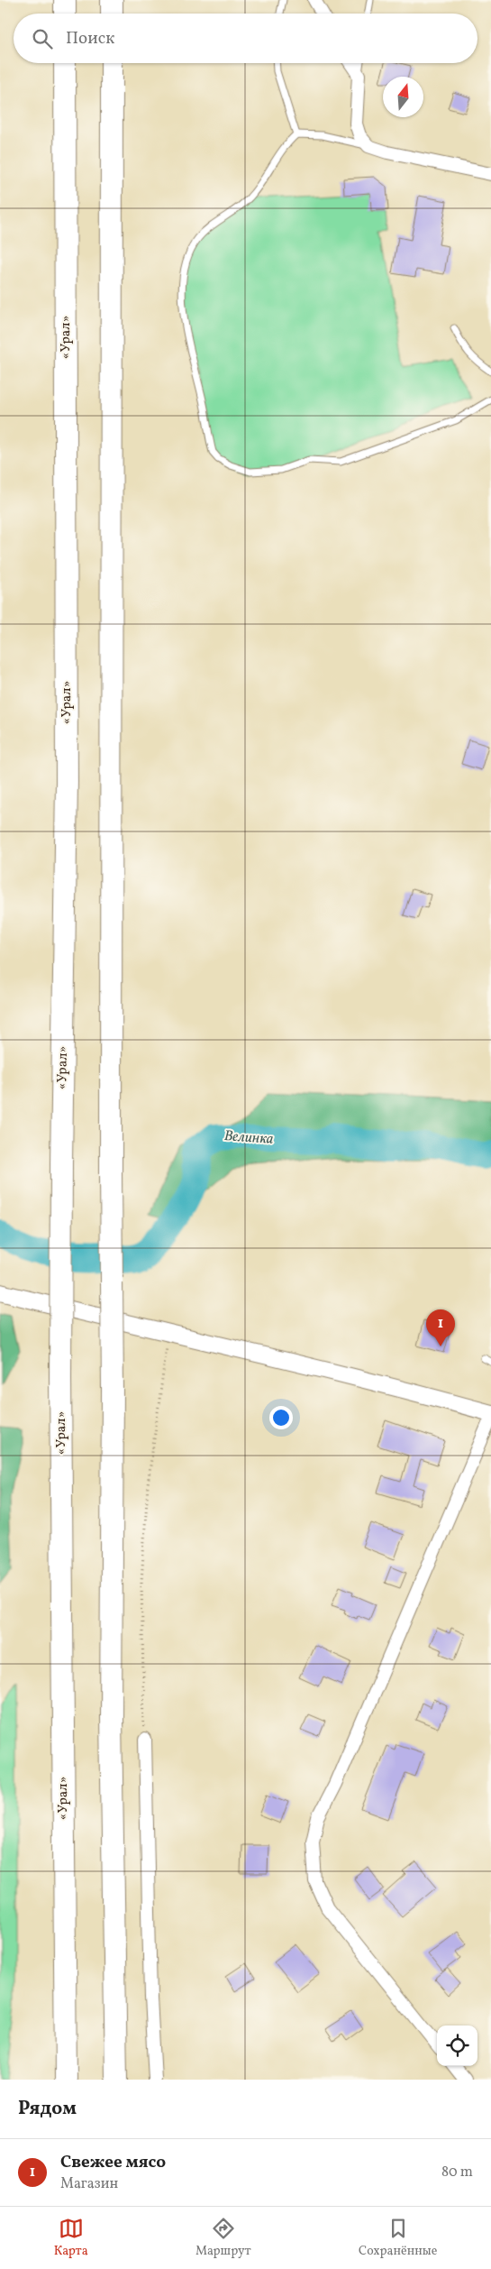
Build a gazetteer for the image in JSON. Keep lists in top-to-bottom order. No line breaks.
{"streets":{"highway":["«Урал»"]},"water":["Велинка"],"north":"top","page":{"search":"Поиск","pins":"1","heading":"Рядом","list":[{"mark":"1","name":"Свежее мясо","note":"Магазин","value":"80 m"}],"nav":["Карта","Маршрут","Сохранённые"]}}
